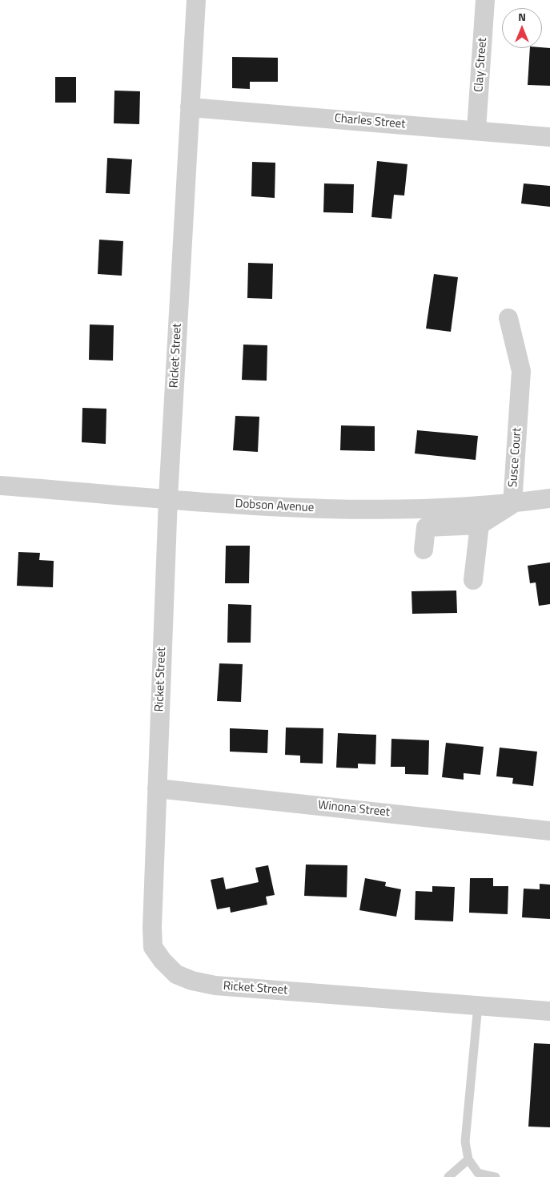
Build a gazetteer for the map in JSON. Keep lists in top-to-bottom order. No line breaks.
{"streets":{"street":["Clay Street","Charles Street","Ricket Street","Susce Court","Dobson Avenue","Winona Street"]},"crossings":[["Clay Street","Charles Street"],["Charles Street","Ricket Street"],["Ricket Street","Dobson Avenue"],["Ricket Street","Winona Street"],["Susce Court","Dobson Avenue"]],"north":"top"}
